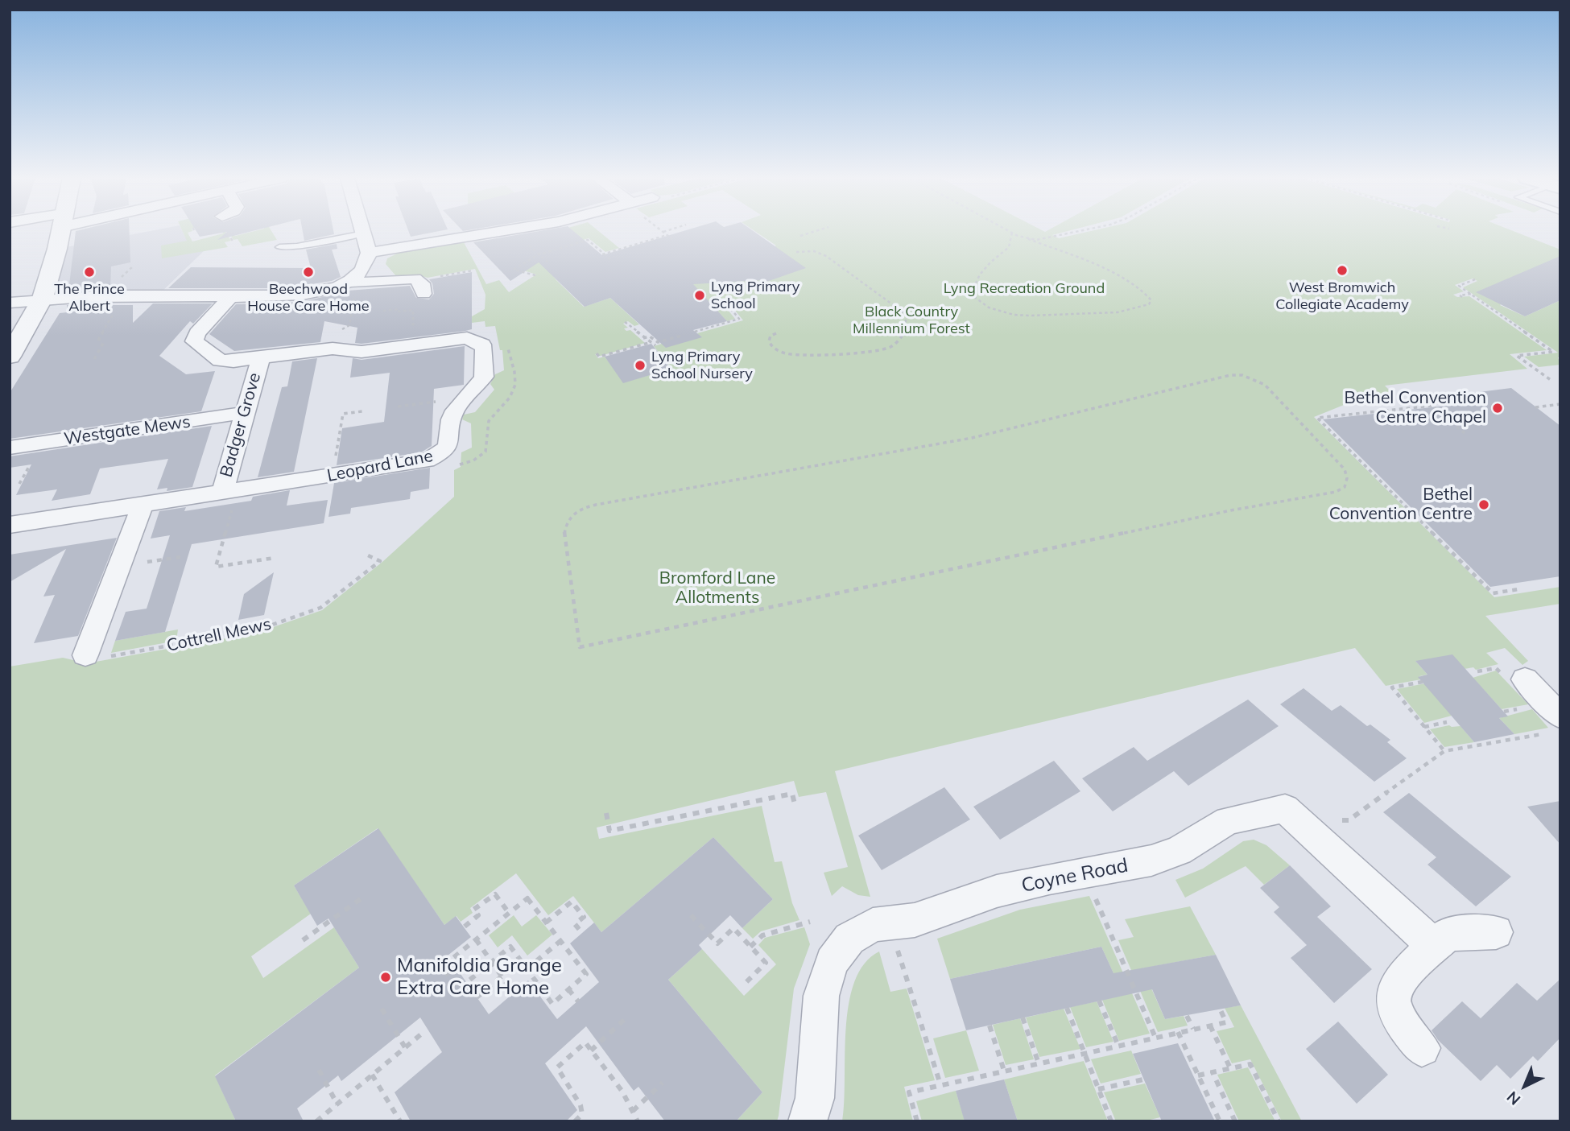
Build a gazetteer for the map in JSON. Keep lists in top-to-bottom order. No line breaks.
{"streets":{"street":["Badger Grove","Westgate Mews","Leopard Lane","Coyne Road"],"path":["Cottrell Mews"]},"crossings":[["Badger Grove","Westgate Mews"],["Badger Grove","Leopard Lane"]],"parks":["Lyng Recreation Ground","Black Country Millennium Forest","Bromford Lane Allotments"],"places":["West Bromwich Collegiate Academy","The Prince Albert","Beechwood House Care Home","Lyng Primary School","Lyng Primary School Nursery","Bethel Convention Centre Chapel","Bethel Convention Centre","Manifoldia Grange Extra Care Home"],"north":"bottom left"}
